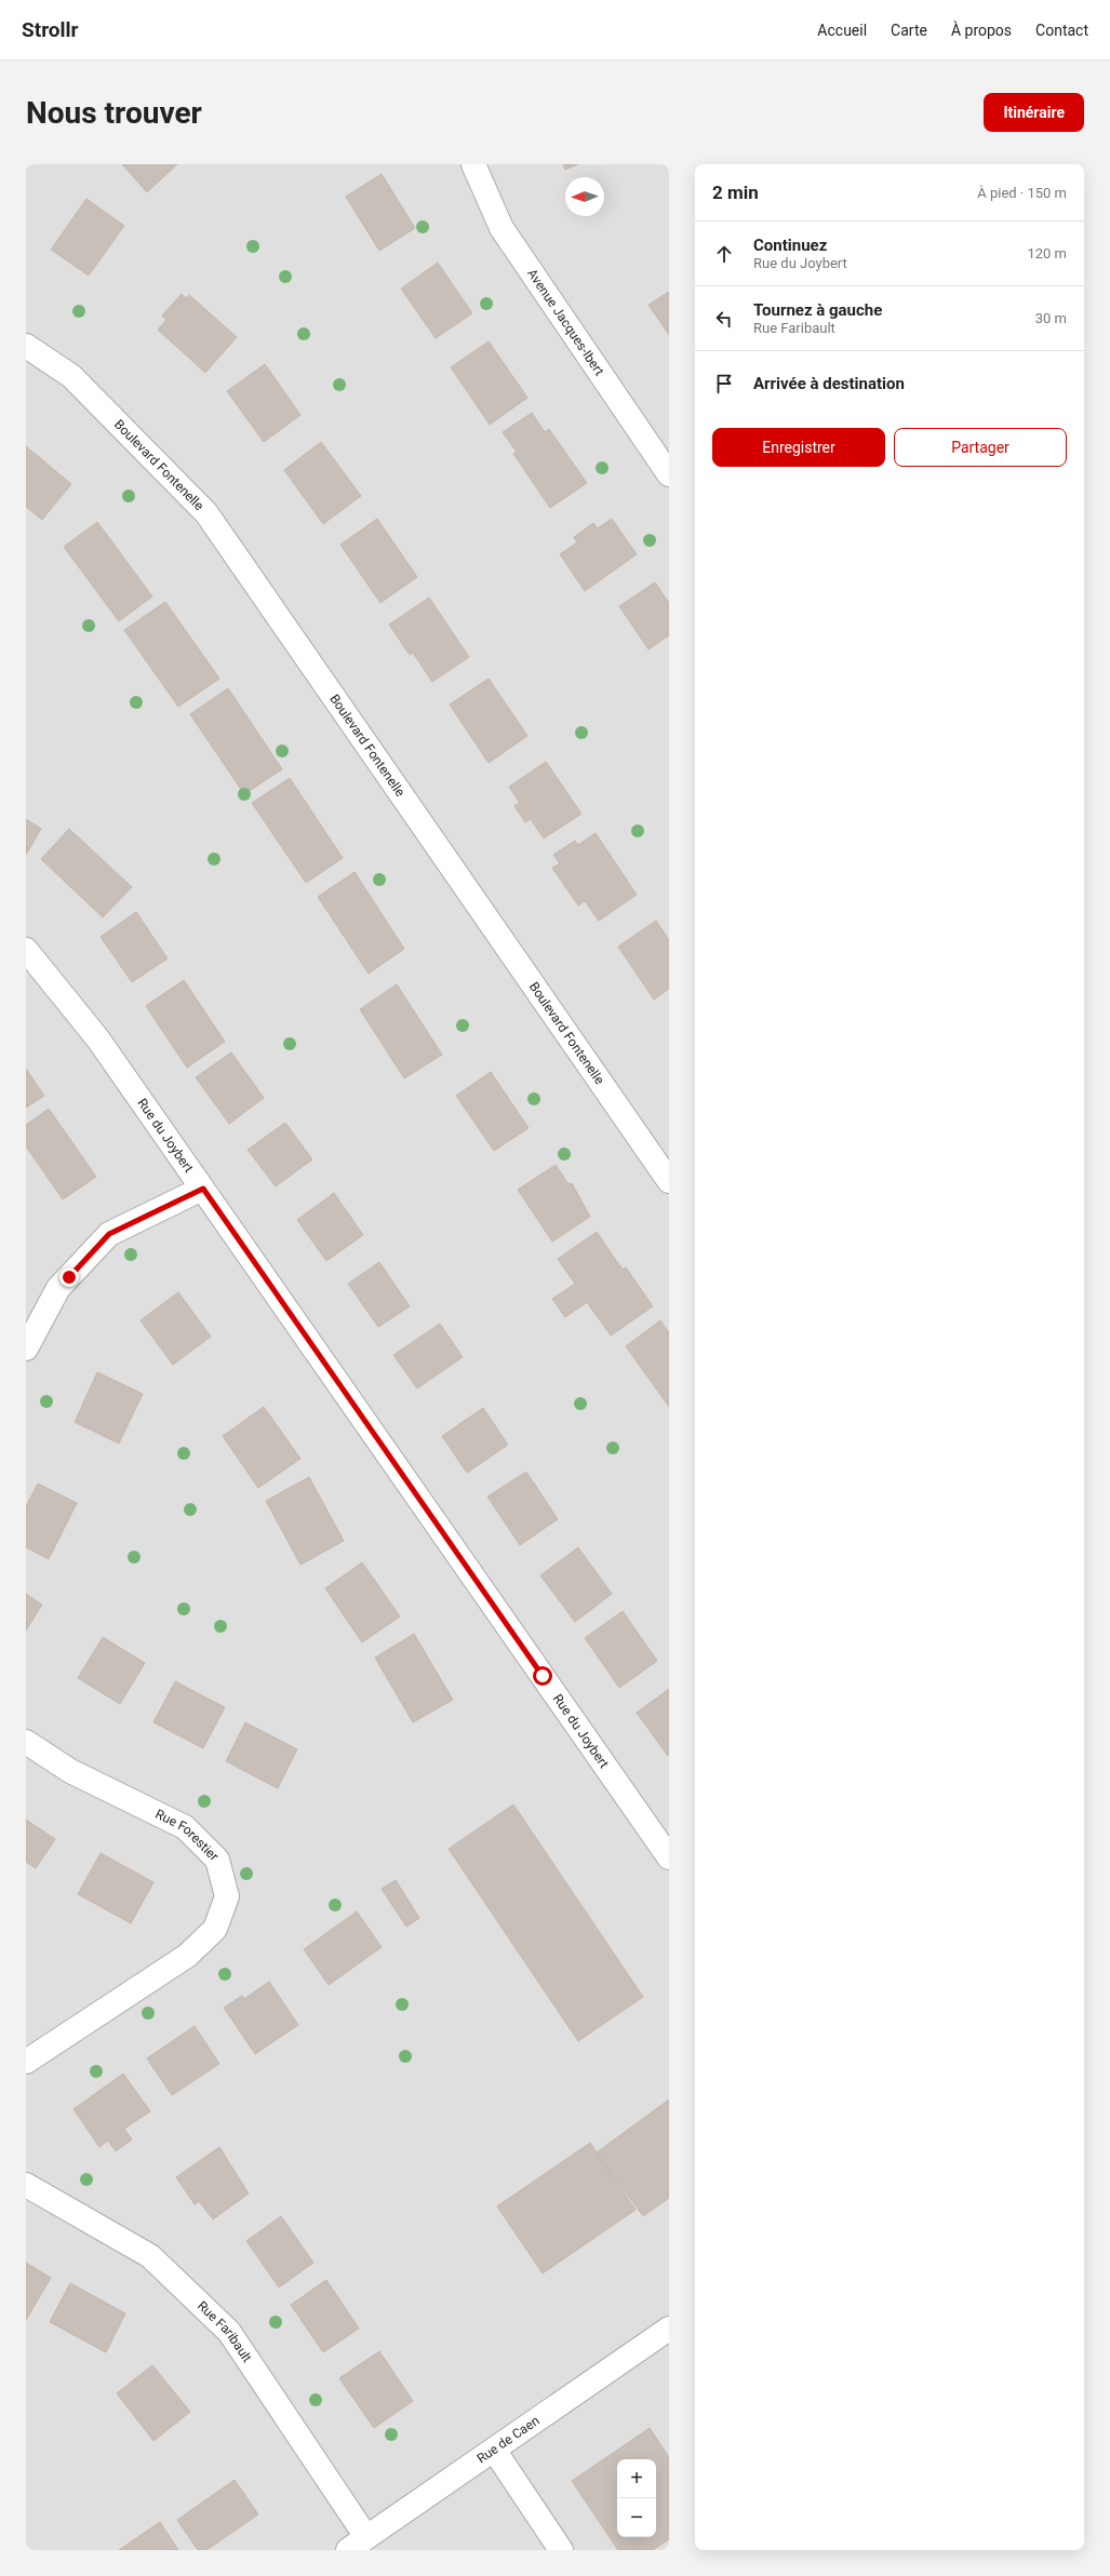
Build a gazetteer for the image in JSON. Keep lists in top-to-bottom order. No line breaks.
{"streets":{"street":["Avenue Jacques-Ibert","Boulevard Fontenelle","Rue du Joybert","Rue Forestier","Rue Faribault","Rue de Caen"]},"crossings":[["Rue Faribault","Rue de Caen"]],"north":"left","page":{"header":"Strollr","nav":["Accueil","Carte","À propos","Contact"],"buttons":["Itinéraire",["Enregistrer","Partager"]],"title":"Nous trouver","heading":["2 min","À pied · 150 m"],"list":[["Continuez","Rue du Joybert","120 m"],["Tournez à gauche","Rue Faribault","30 m"],"Arrivée à destination"],"map_buttons":["+","−"]}}
